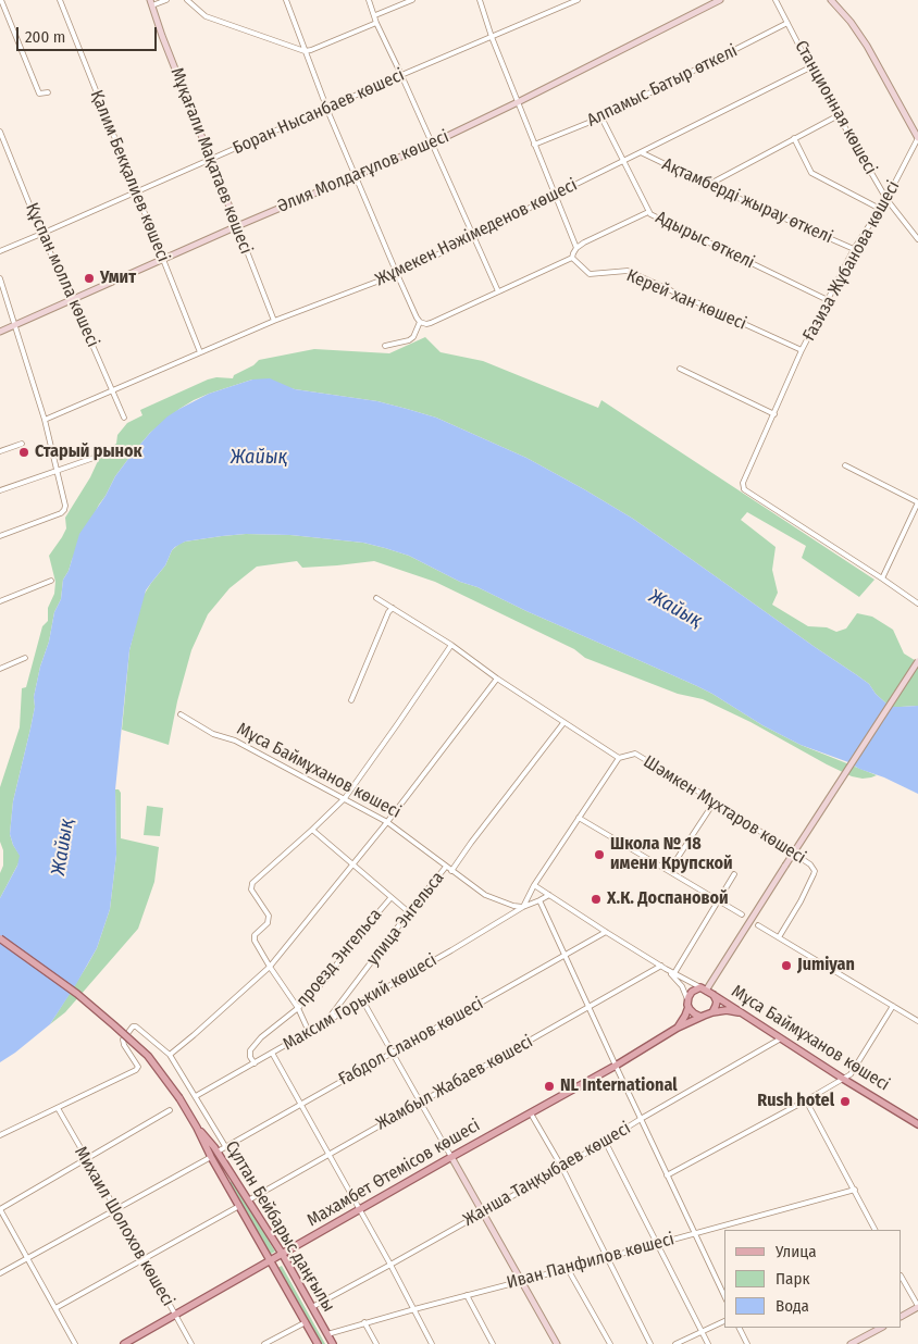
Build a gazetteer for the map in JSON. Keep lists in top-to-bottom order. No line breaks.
{"streets":{"main road":["Мұқағали Мақатаев көшесі","Әлия Молдағұлов көшесі","Мұса Баймұханов көшесі","Махамбет Өтемісов көшесі","Сұлтан Бейбарыс даңғылы"],"street":["Алпамыс Батыр өткелі","Станционная көшесі","Боран Нысанбаев көшесі","Қалим Бекқалиев көшесі","Ақтамберді жырау өткелі","Жұмекен Нәжімеденов көшесі","Адырыс өткелі","Ғазиза Жұбанова көшесі","Құспан молла көшесі","Керей хан көшесі","Шәмкен Мұхтаров көшесі","улица Энгельса","проезд Энгельса","Максим Горький көшесі","Ғабдол Сланов көшесі","Жамбыл Жабаев көшесі","Жанша Таңқыбаев көшесі","Михаил Шолохов көшесі","Иван Панфилов көшесі"]},"crossings":[["Алпамыс Батыр өткелі","Станционная көшесі"],["Алпамыс Батыр өткелі","Адырыс өткелі"],["Станционная көшесі","Жұмекен Нәжімеденов көшесі"],["Станционная көшесі","Ғазиза Жұбанова көшесі"],["Боран Нысанбаев көшесі","Мұқағали Мақатаев көшесі"],["Боран Нысанбаев көшесі","Қалим Бекқалиев көшесі"],["Боран Нысанбаев көшесі","Құспан молла көшесі"],["Мұқағали Мақатаев көшесі","Әлия Молдағұлов көшесі"],["Мұқағали Мақатаев көшесі","Жұмекен Нәжімеденов көшесі"],["Әлия Молдағұлов көшесі","Қалим Бекқалиев көшесі"],["Әлия Молдағұлов көшесі","Құспан молла көшесі"],["Қалим Бекқалиев көшесі","Жұмекен Нәжімеденов көшесі"],["Ақтамберді жырау өткелі","Жұмекен Нәжімеденов көшесі"],["Ақтамберді жырау өткелі","Ғазиза Жұбанова көшесі"],["Жұмекен Нәжімеденов көшесі","Адырыс өткелі"],["Жұмекен Нәжімеденов көшесі","Құспан молла көшесі"],["Адырыс өткелі","Ғазиза Жұбанова көшесі"],["Ғазиза Жұбанова көшесі","Керей хан көшесі"],["Мұса Баймұханов көшесі","улица Энгельса"],["Мұса Баймұханов көшесі","Максим Горький көшесі"],["Мұса Баймұханов көшесі","Махамбет Өтемісов көшесі"],["Мұса Баймұханов көшесі","Жанша Таңқыбаев көшесі"],["Шәмкен Мұхтаров көшесі","улица Энгельса"],["улица Энгельса","Максим Горький көшесі"],["проезд Энгельса","Максим Горький көшесі"],["Ғабдол Сланов көшесі","Сұлтан Бейбарыс даңғылы"],["Жамбыл Жабаев көшесі","Сұлтан Бейбарыс даңғылы"],["Махамбет Өтемісов көшесі","Михаил Шолохов көшесі"],["Махамбет Өтемісов көшесі","Сұлтан Бейбарыс даңғылы"],["Жанша Таңқыбаев көшесі","Сұлтан Бейбарыс даңғылы"],["Сұлтан Бейбарыс даңғылы","Иван Панфилов көшесі"]],"water":["Жайық"],"places":["Умит","Старый рынок","Школа № 18 имени Крупской","Х.К. Доспановой","Jumiyan","NL International","Rush hotel"],"legend":["Улица","Парк","Вода"],"scale_bar":"200 m"}
